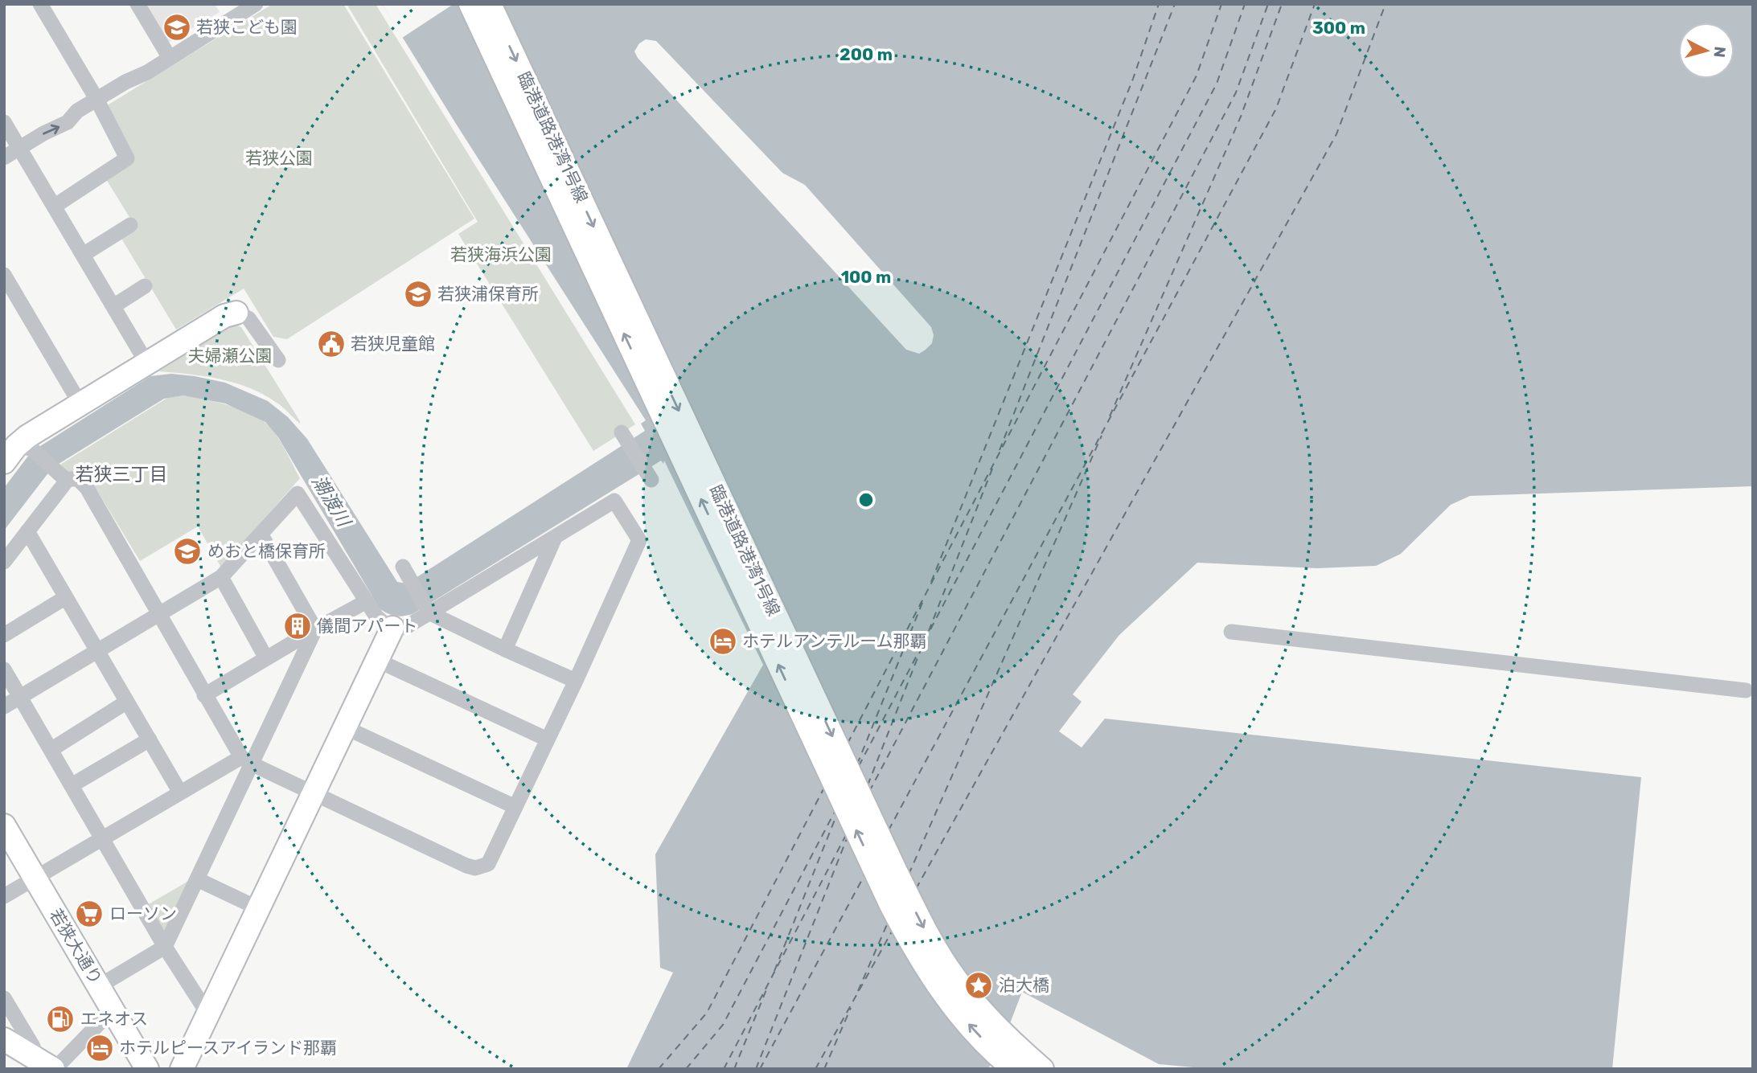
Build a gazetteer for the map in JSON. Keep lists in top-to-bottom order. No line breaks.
{"streets":{"street":["臨港道路港湾1号線","若狭大通り"]},"districts":["若狭三丁目"],"water":["潮渡川"],"parks":["若狭公園","若狭海浜公園","夫婦瀬公園"],"places":{"school or university":["若狭こども園","若狭浦保育所","めおと橋保育所"],"public building":["若狭児童館"],"building":["儀間アパート"],"hotel":["ホテルアンテルーム那覇","ホテルピースアイランド那覇"],"supermarket":["ローソン"],"place":["泊大橋"],"fuel station":["エネオス"]},"north":"right","rings":["300 m","200 m","100 m"]}
